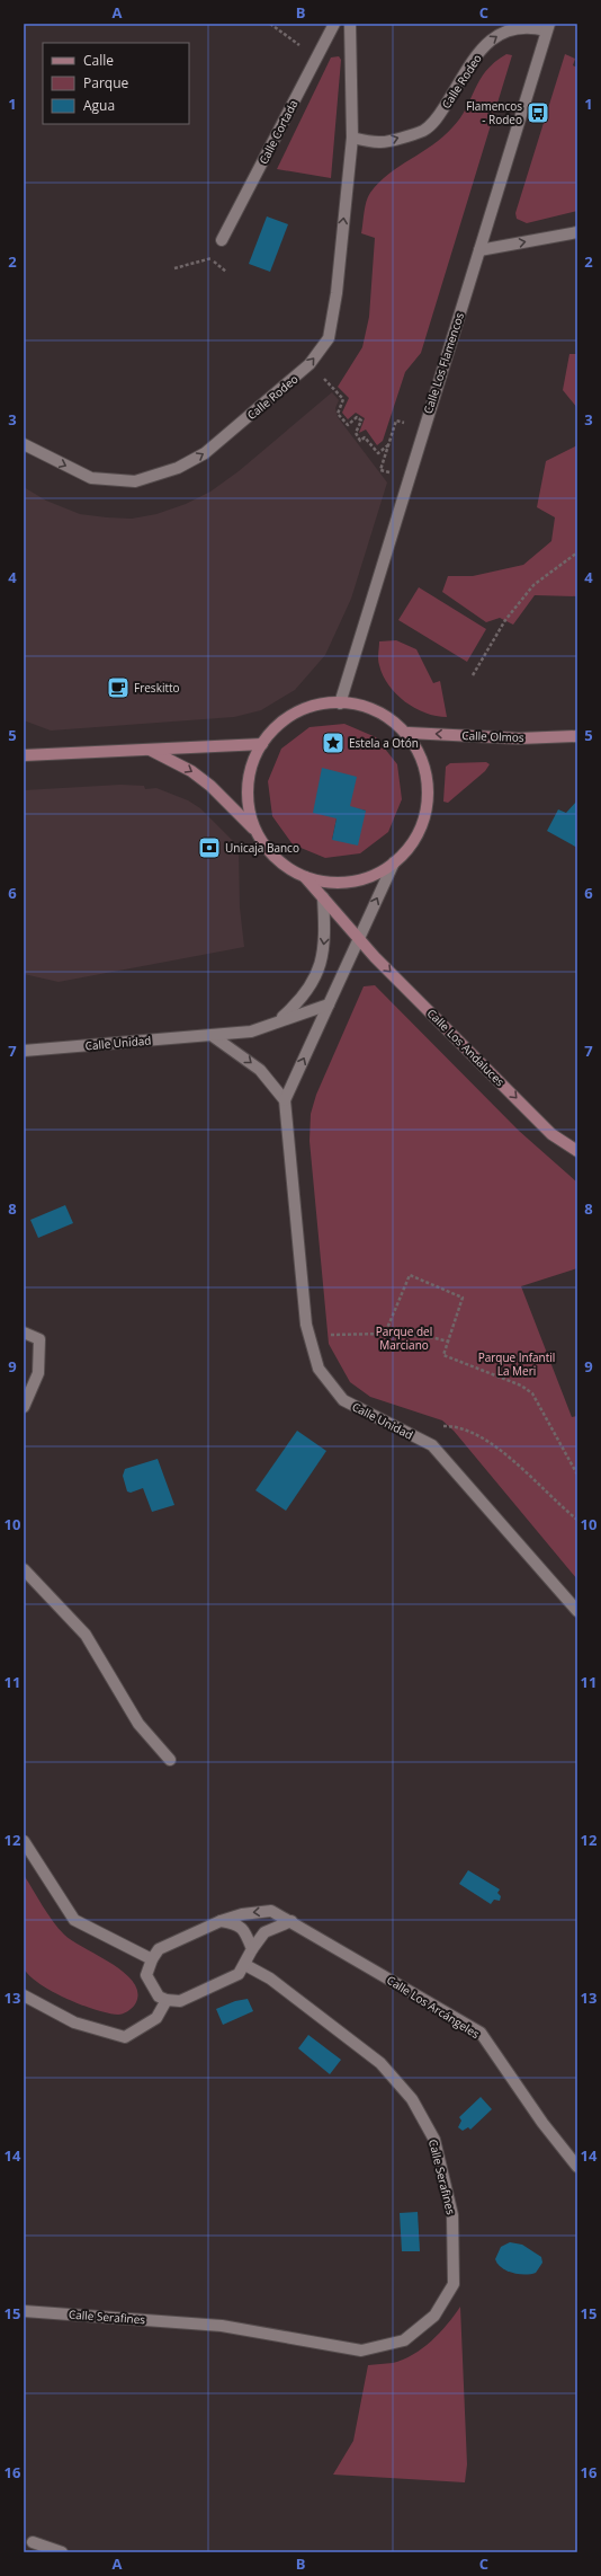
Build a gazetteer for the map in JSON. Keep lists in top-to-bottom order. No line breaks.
{"streets":{"main road":["Calle Olmos","Calle Los Andaluces"],"street":["Calle Rodeo","Calle Cortada","Calle Los Flamencos","Calle Unidad","Calle Los Arcángeles","Calle Serafines"]},"crossings":[["Calle Rodeo","Calle Los Flamencos"],["Calle Unidad","Calle Los Andaluces"]],"one_way":["Calle Rodeo","Calle Olmos","Calle Los Andaluces"],"parks":["Parque del Marciano","Parque Infantil La Meri"],"places":{"bus stop":["Flamencos - Rodeo"],"cafe":["Freskitto"],"place":["Estela a Otón"],"bank":["Unicaja Banco"]},"legend":["Calle","Parque","Agua"],"grid":{"columns":["A","B","C"],"rows":["1","2","3","4","5","6","7","8","9","10","11","12","13","14","15","16"]}}
